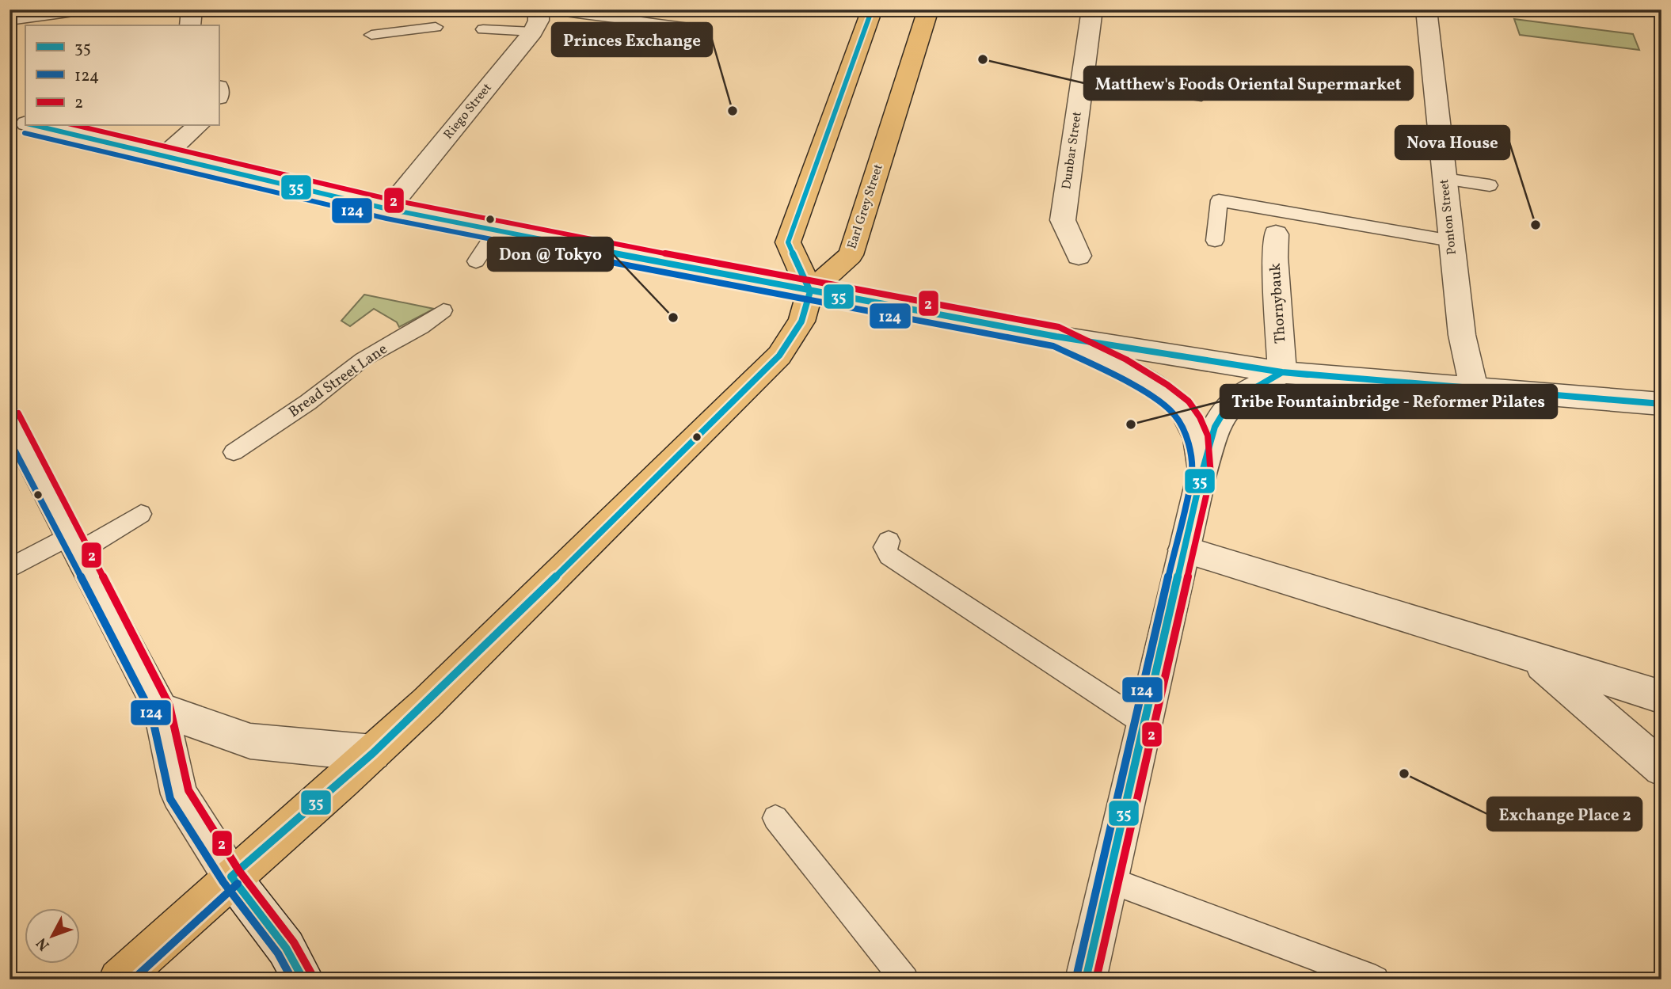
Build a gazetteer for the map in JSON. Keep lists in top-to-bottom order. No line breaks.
{"streets":{"main road":["Earl Grey Street"],"street":["Riego Street","Dunbar Street","Ponton Street","Thornybauk"],"lane":["Bread Street Lane"]},"places":["Matthew's Foods Oriental Supermarket","Princes Exchange","Nova House","Don @ Tokyo","Tribe Fountainbridge - Reformer Pilates","Exchange Place 2"],"lines":["transit line 35","transit line 2","transit line 124"],"legend":["35","124","2"],"north":"bottom left"}
